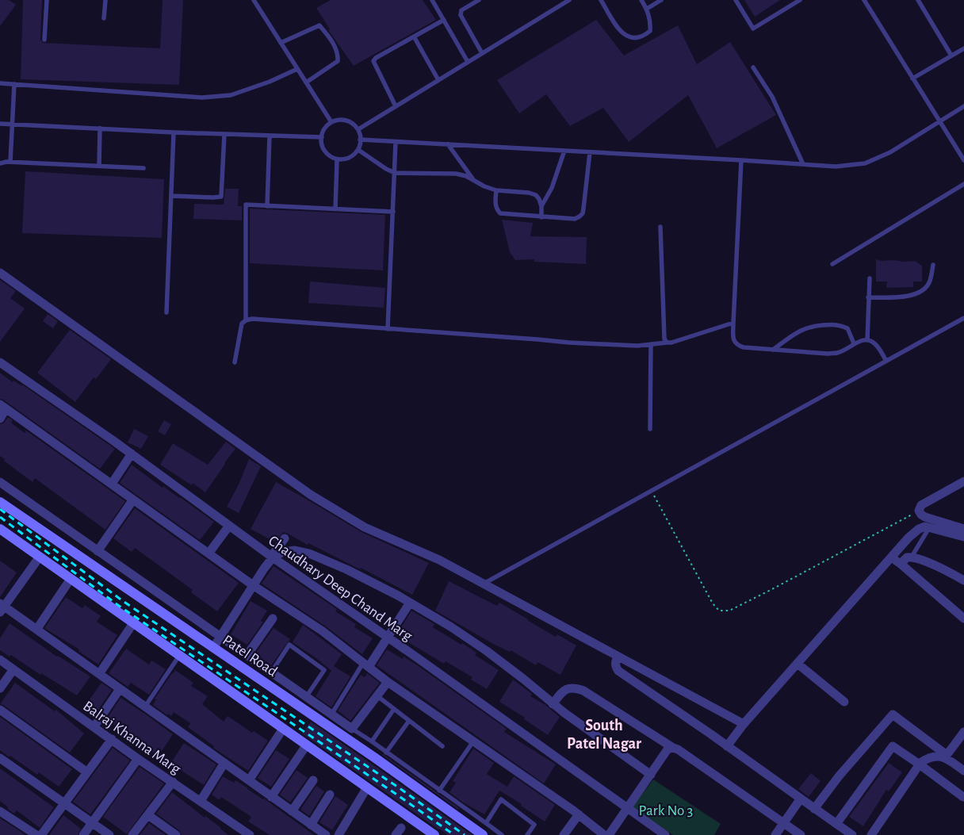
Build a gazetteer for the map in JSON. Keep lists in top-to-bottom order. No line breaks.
{"streets":{"main road":["Patel Road"],"street":["Chaudhary Deep Chand Marg","Balraj Khanna Marg"]},"districts":["South Patel Nagar"],"parks":["Park No 3"]}
